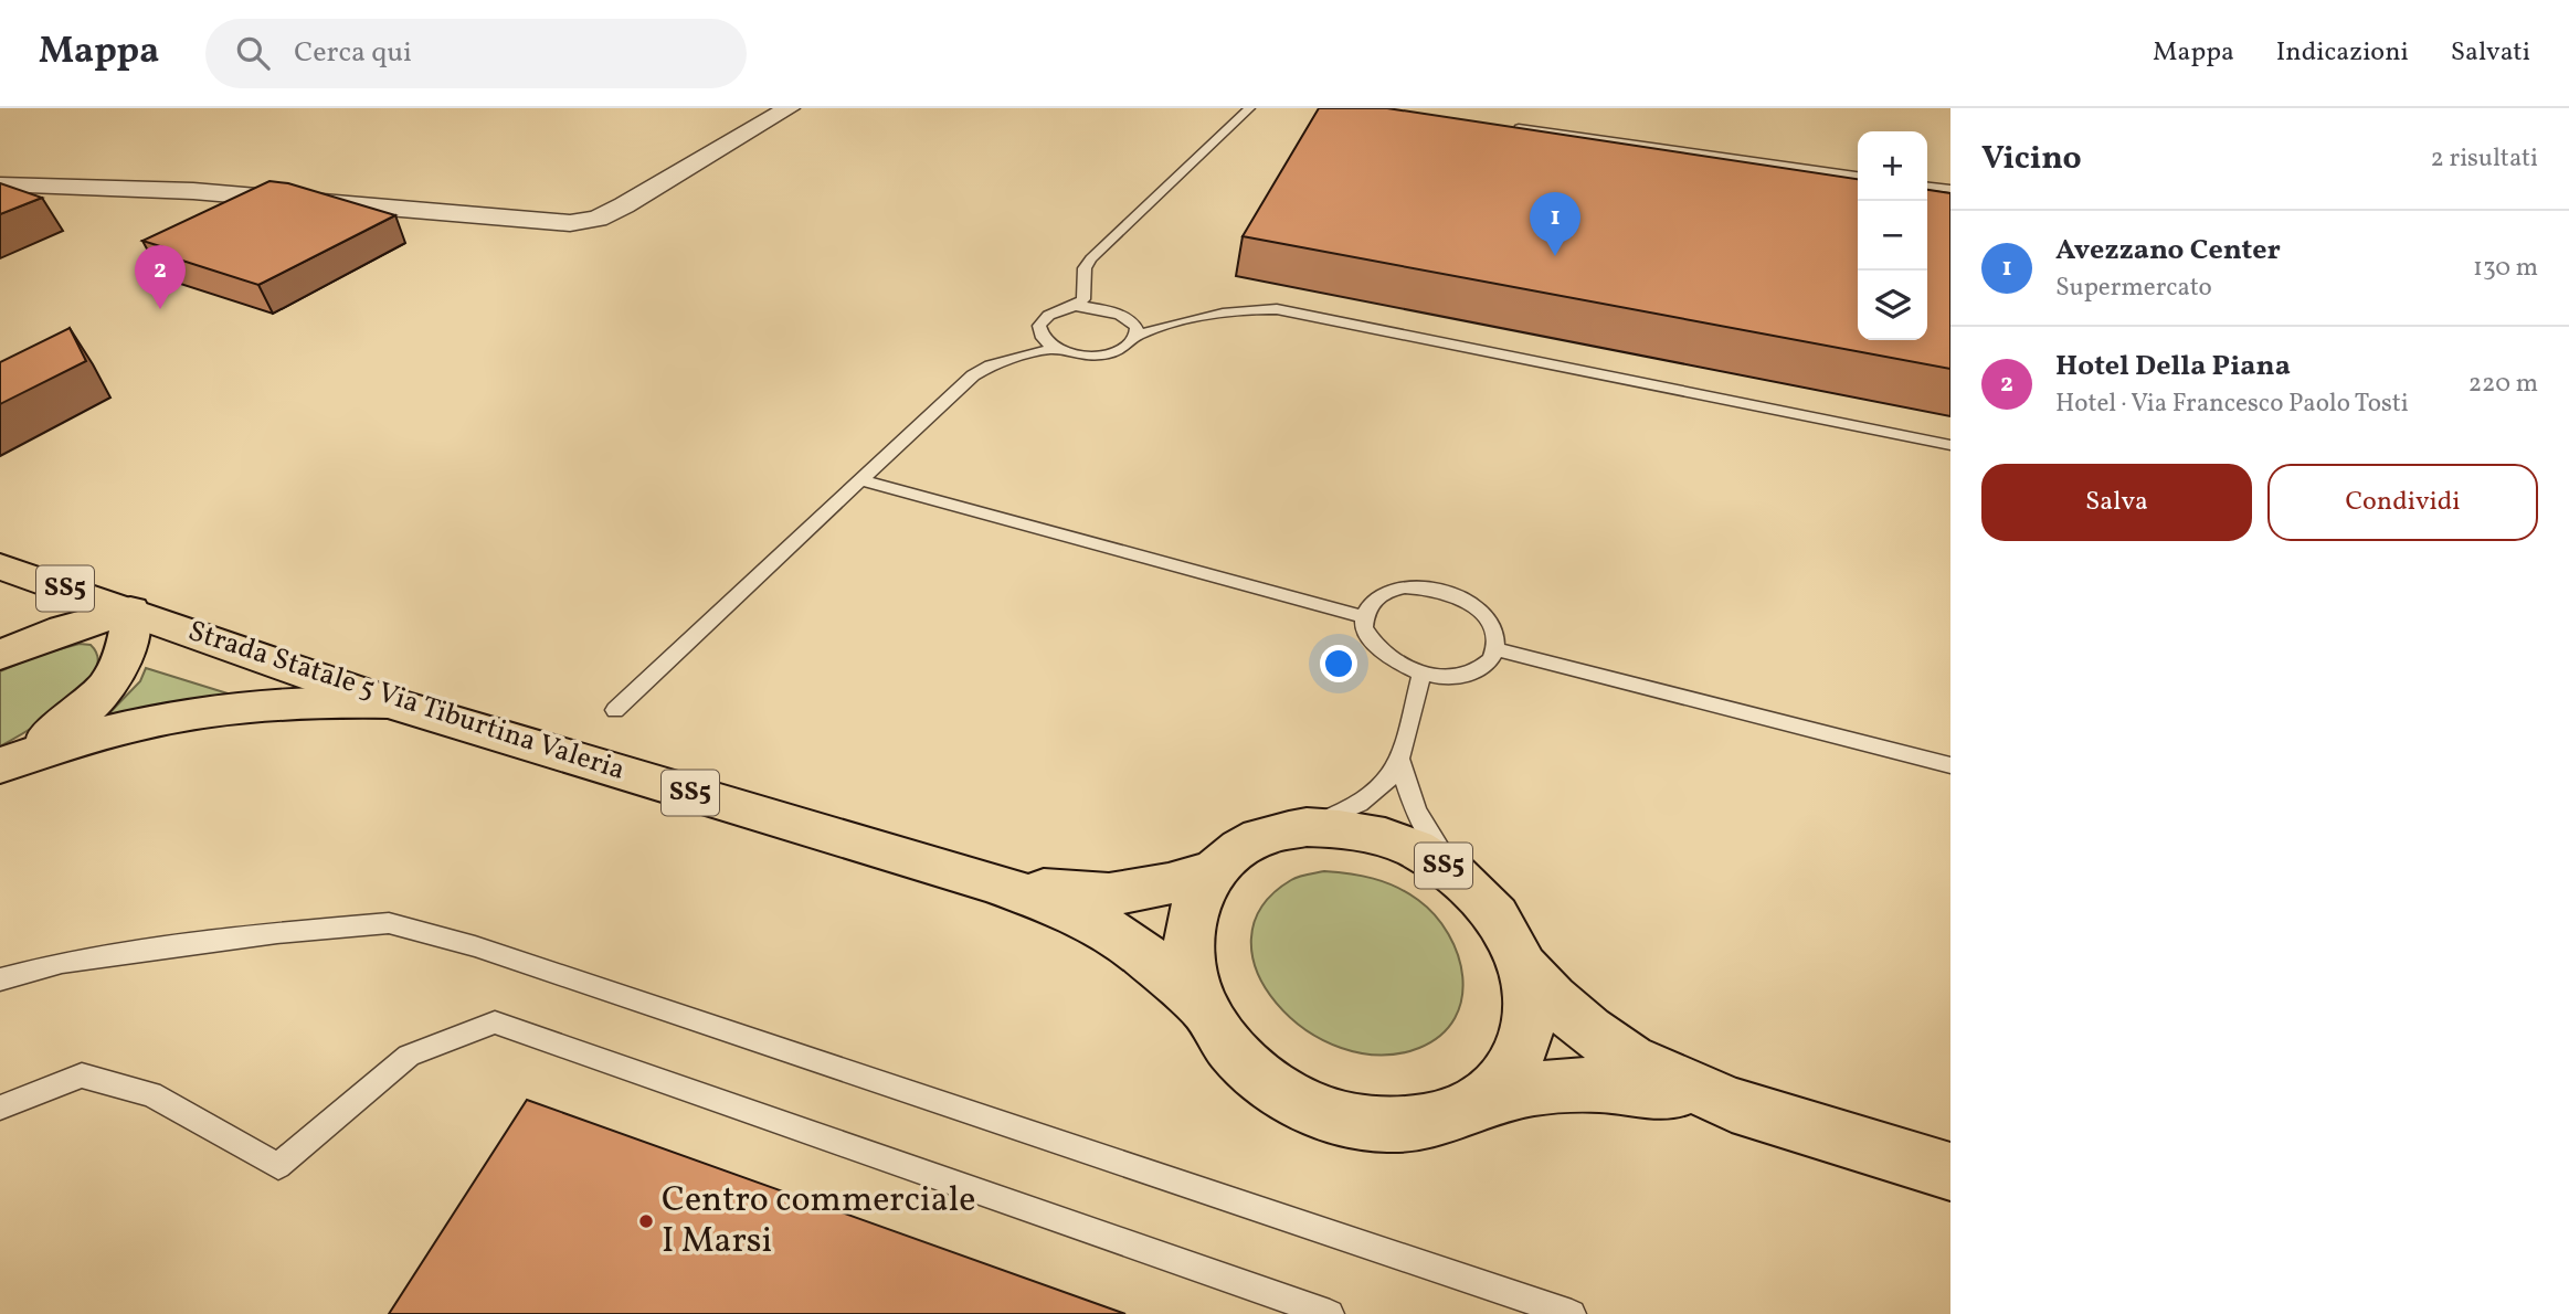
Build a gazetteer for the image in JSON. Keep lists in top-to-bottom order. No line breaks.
{"streets":{"main road":["SS5","Strada Statale 5 Via Tiburtina Valeria"]},"crossings":[["SS5","Strada Statale 5 Via Tiburtina Valeria"]],"places":["Centro commerciale I Marsi"],"page":{"header":"Mappa","search":"Cerca qui","nav":["Mappa","Indicazioni","Salvati"],"heading":["Vicino","2 risultati"],"map_buttons":["+","−"],"pins":["1","2"],"list":[{"mark":"1","name":"Avezzano Center","note":"Supermercato","value":"130 m"},{"mark":"2","name":"Hotel Della Piana","note":"Hotel · Via Francesco Paolo Tosti","value":"220 m"}],"buttons":["Salva","Condividi"]}}
